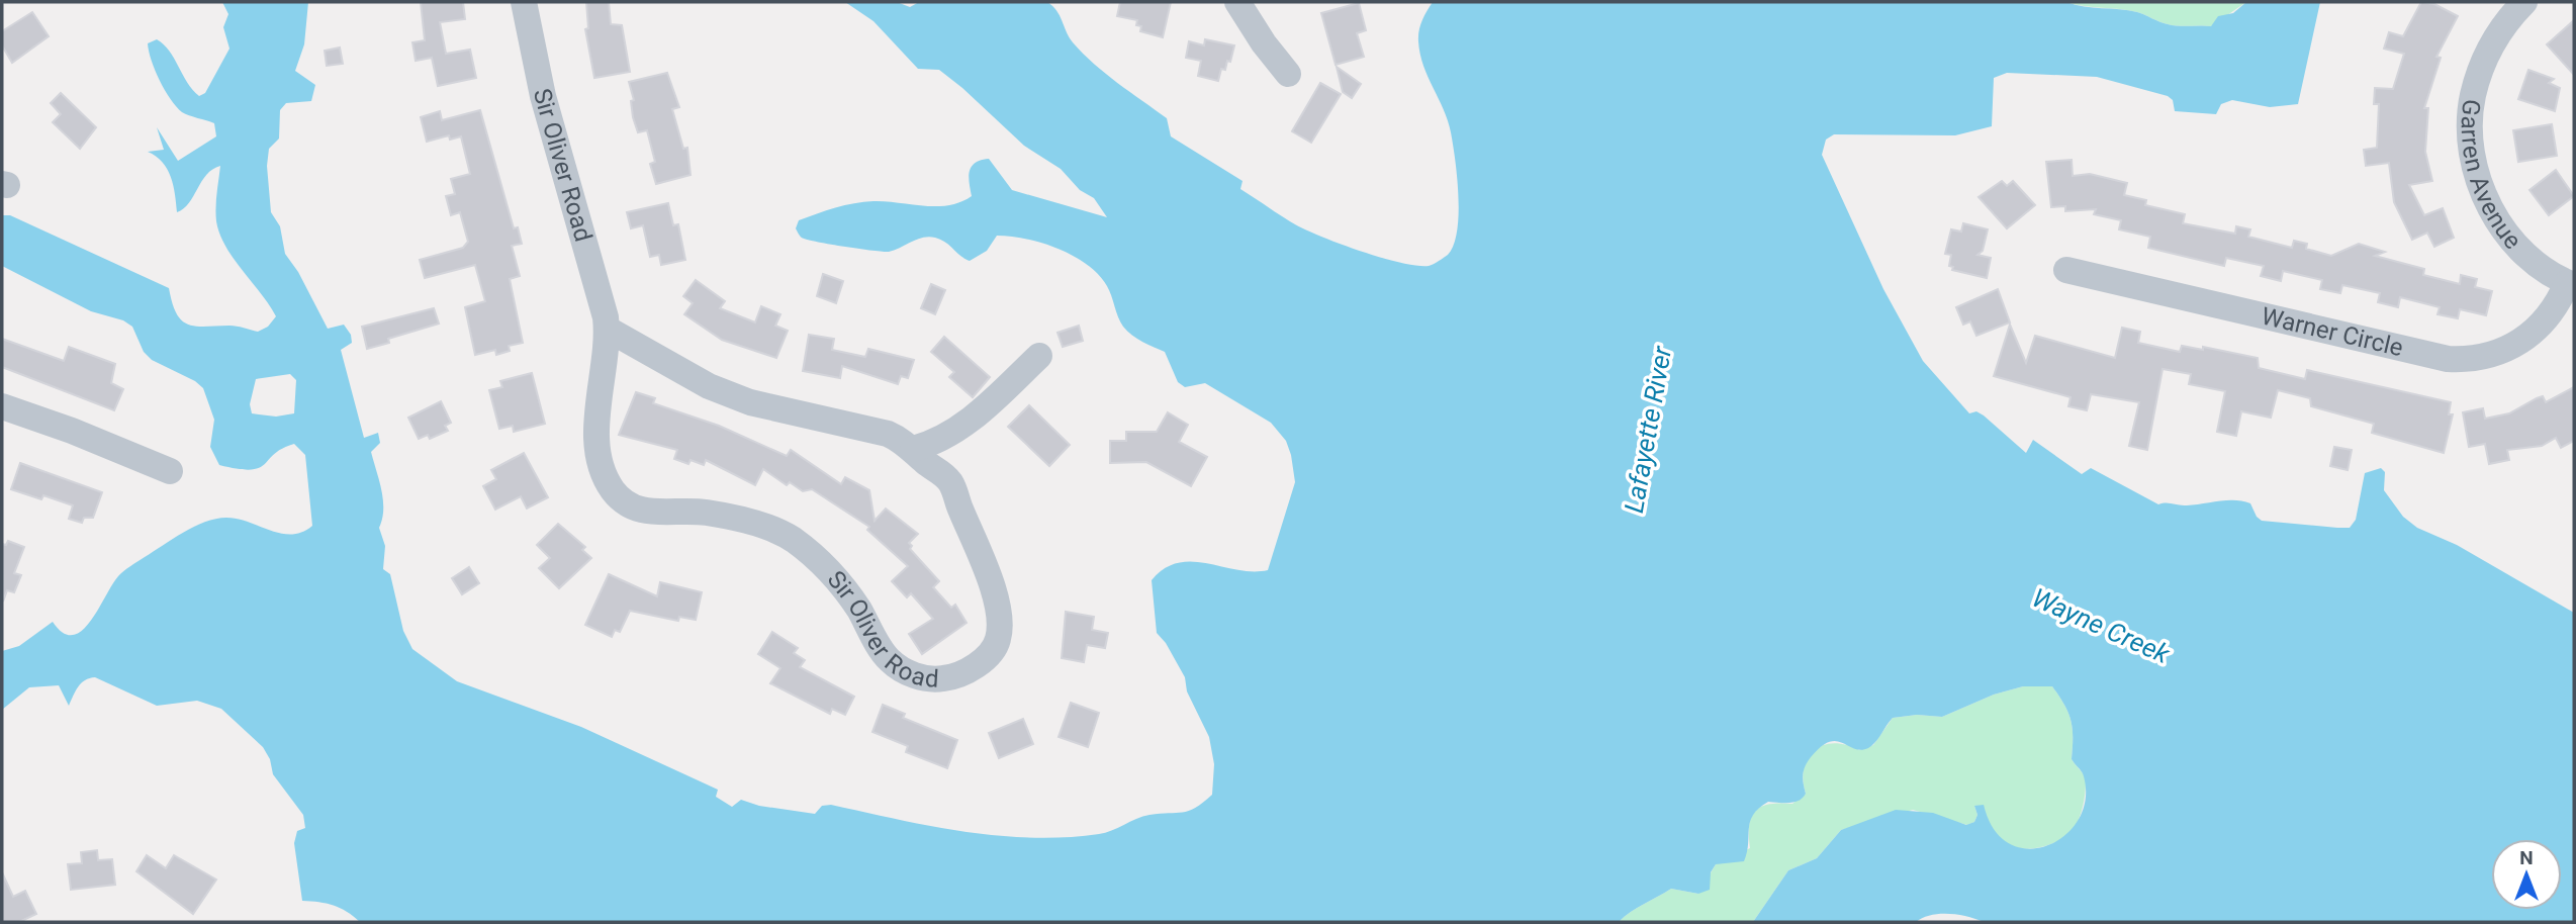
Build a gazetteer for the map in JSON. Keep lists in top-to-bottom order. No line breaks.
{"streets":{"street":["Sir Oliver Road","Garren Avenue","Warner Circle"]},"crossings":[["Garren Avenue","Warner Circle"]],"water":["Lafayette River","Wayne Creek"],"north":"top"}
